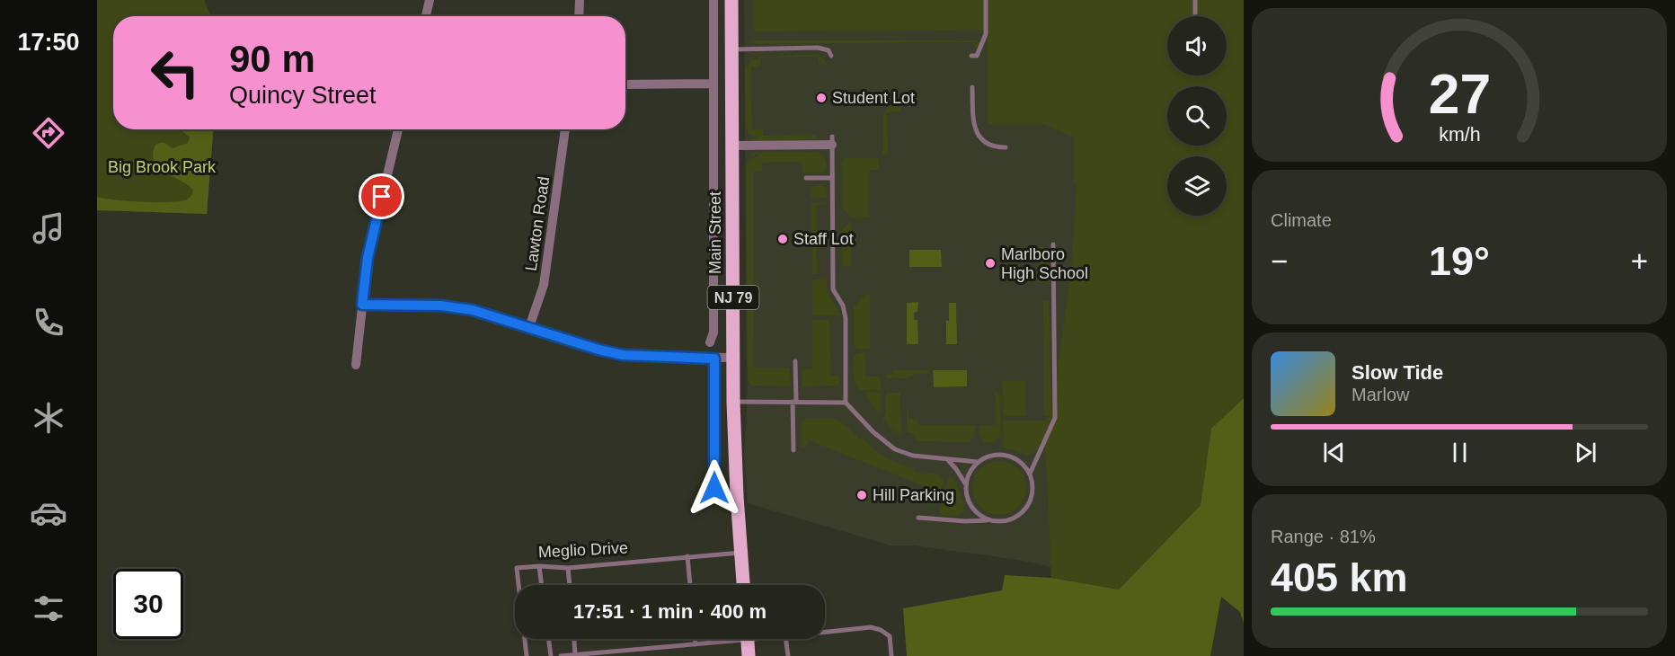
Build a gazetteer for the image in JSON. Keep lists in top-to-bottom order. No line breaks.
{"streets":{"main road":["Main Street","NJ 79"],"street":["Lawton Road"],"lane":["Meglio Drive"]},"crossings":[["Main Street","Meglio Drive"]],"parks":["Big Brook Park"],"places":["Student Lot","Staff Lot","Marlboro High School","Hill Parking"],"page":{"tabs":"17:50","turn":["90 m","Quincy Street"],"tile":["Climate",["Range · 81%","405 km"]],"heat":["−","19°","+"],"song":["Slow Tide","Marlow"],"limit":"30","trip":"17:51 · 1 min · 400 m","gauge":["27","km/h"]}}
